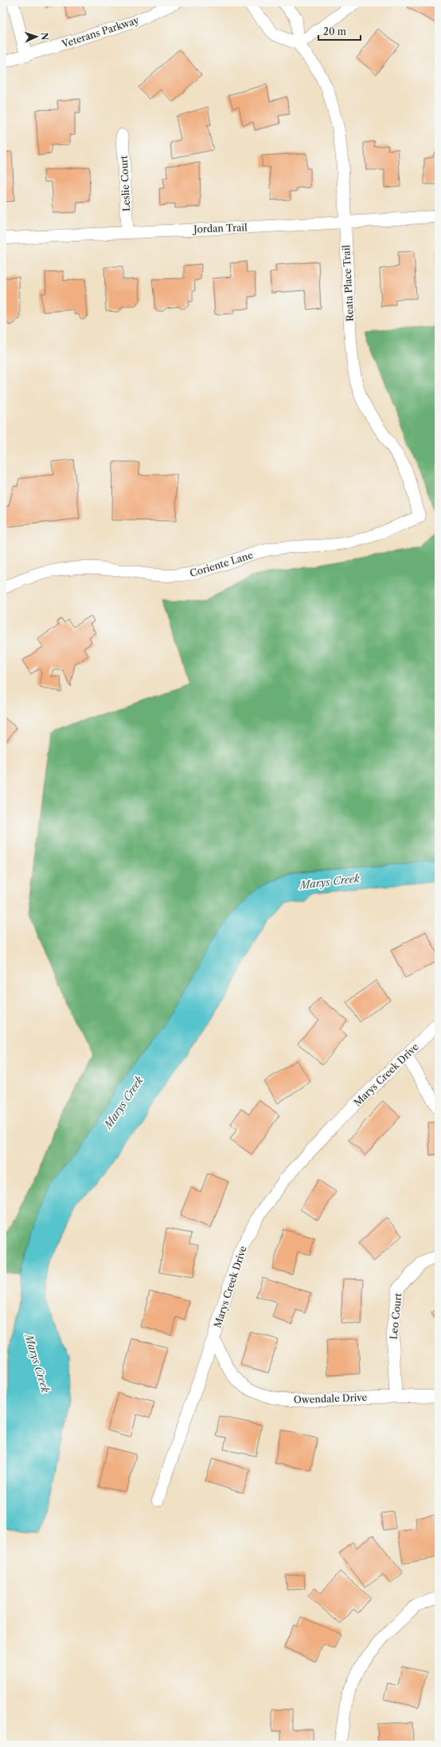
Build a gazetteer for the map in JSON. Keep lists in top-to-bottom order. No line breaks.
{"streets":{"street":["Veterans Parkway","Leslie Court","Jordan Trail","Reata Place Trail","Coriente Lane","Marys Creek Drive","Leo Court","Owendale Drive"]},"crossings":[["Leslie Court","Jordan Trail"],["Jordan Trail","Reata Place Trail"],["Reata Place Trail","Coriente Lane"],["Marys Creek Drive","Owendale Drive"],["Leo Court","Owendale Drive"]],"water":["Marys Creek"],"scale_bar":"20 m","north":"right"}
